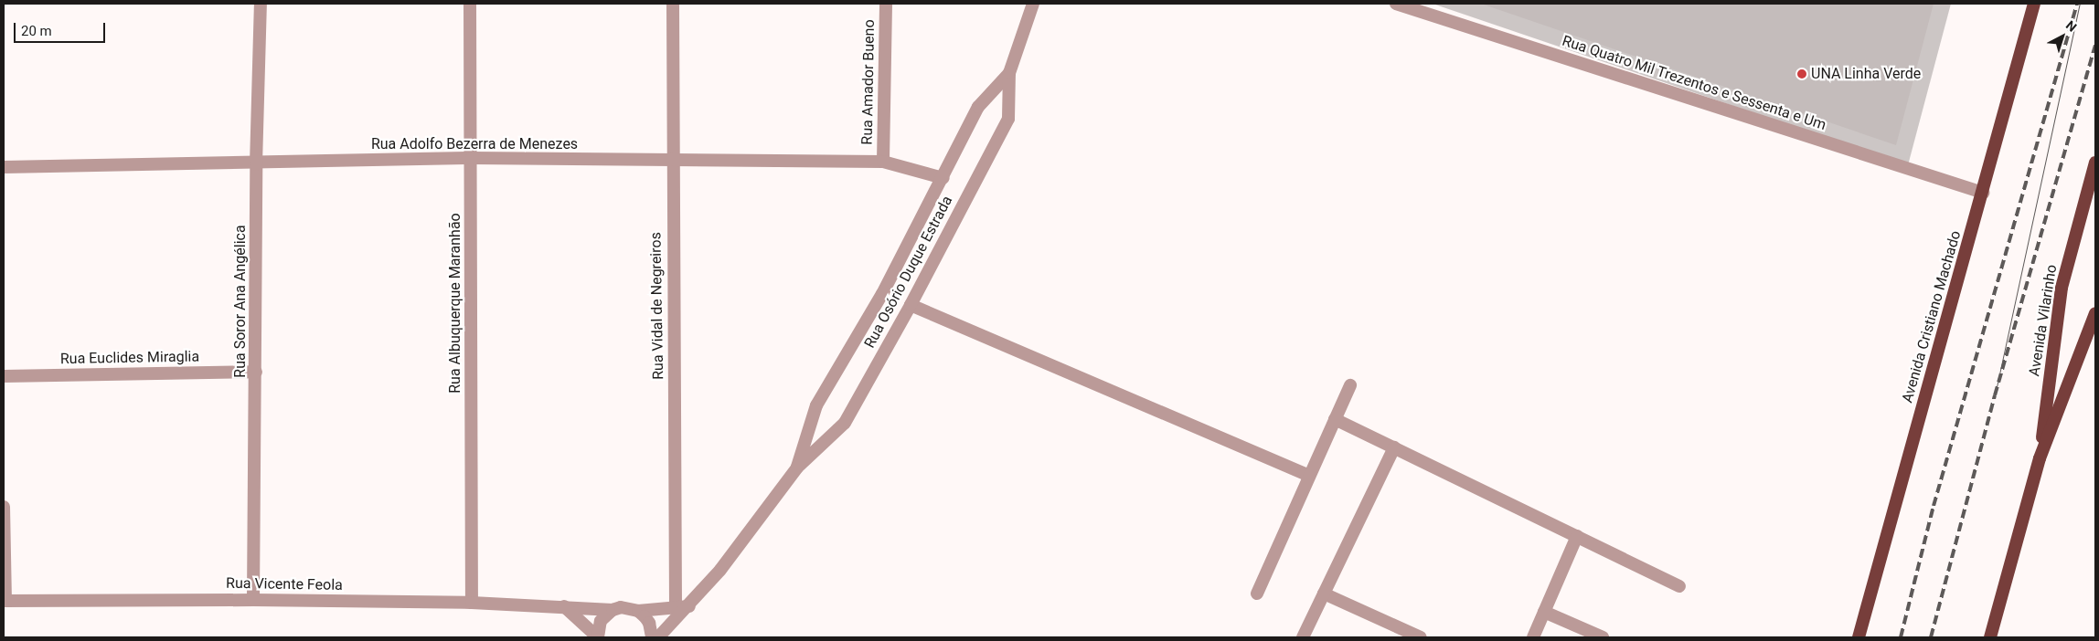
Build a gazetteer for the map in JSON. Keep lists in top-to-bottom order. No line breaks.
{"streets":{"highway":["Avenida Cristiano Machado","Avenida Vilarinho"],"street":["Rua Amador Bueno","Rua Quatro Mil Trezentos e Sessenta e Um","Rua Adolfo Bezerra de Menezes","Rua Osório Duque Estrada","Rua Soror Ana Angélica","Rua Albuquerque Maranhão","Rua Vidal de Negreiros","Rua Euclides Miraglia","Rua Vicente Feola"]},"crossings":[["Rua Amador Bueno","Rua Adolfo Bezerra de Menezes"],["Rua Quatro Mil Trezentos e Sessenta e Um","Avenida Cristiano Machado"],["Rua Adolfo Bezerra de Menezes","Rua Osório Duque Estrada"],["Rua Adolfo Bezerra de Menezes","Rua Soror Ana Angélica"],["Rua Adolfo Bezerra de Menezes","Rua Albuquerque Maranhão"],["Rua Adolfo Bezerra de Menezes","Rua Vidal de Negreiros"],["Rua Soror Ana Angélica","Rua Euclides Miraglia"],["Rua Soror Ana Angélica","Rua Vicente Feola"],["Rua Albuquerque Maranhão","Rua Vicente Feola"]],"places":["UNA Linha Verde"],"scale_bar":"20 m","north":"top right"}
